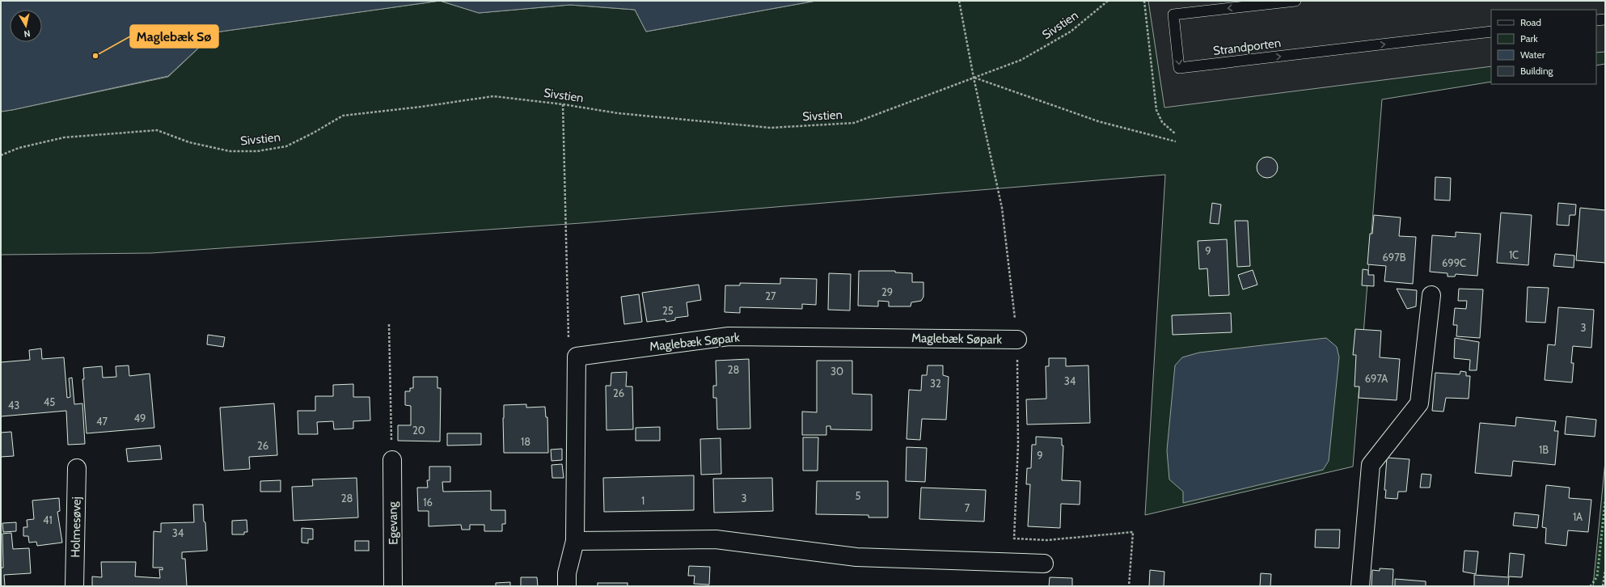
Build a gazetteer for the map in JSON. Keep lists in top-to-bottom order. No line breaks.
{"streets":{"street":["Maglebæk Søpark","Egevang","Holmesøvej"],"lane":["Strandporten"],"path":["Sivstien"]},"places":["Maglebæk Sø"],"house_numbers":["9","1C","697B","699C","29","27","25","3","28","30","697A","34","32","26","45","43","49","47","20","18","26","1B","9","5","28","3","1","16","7","1A","41","34"],"legend":["Road","Park","Water","Building"],"north":"bottom"}
